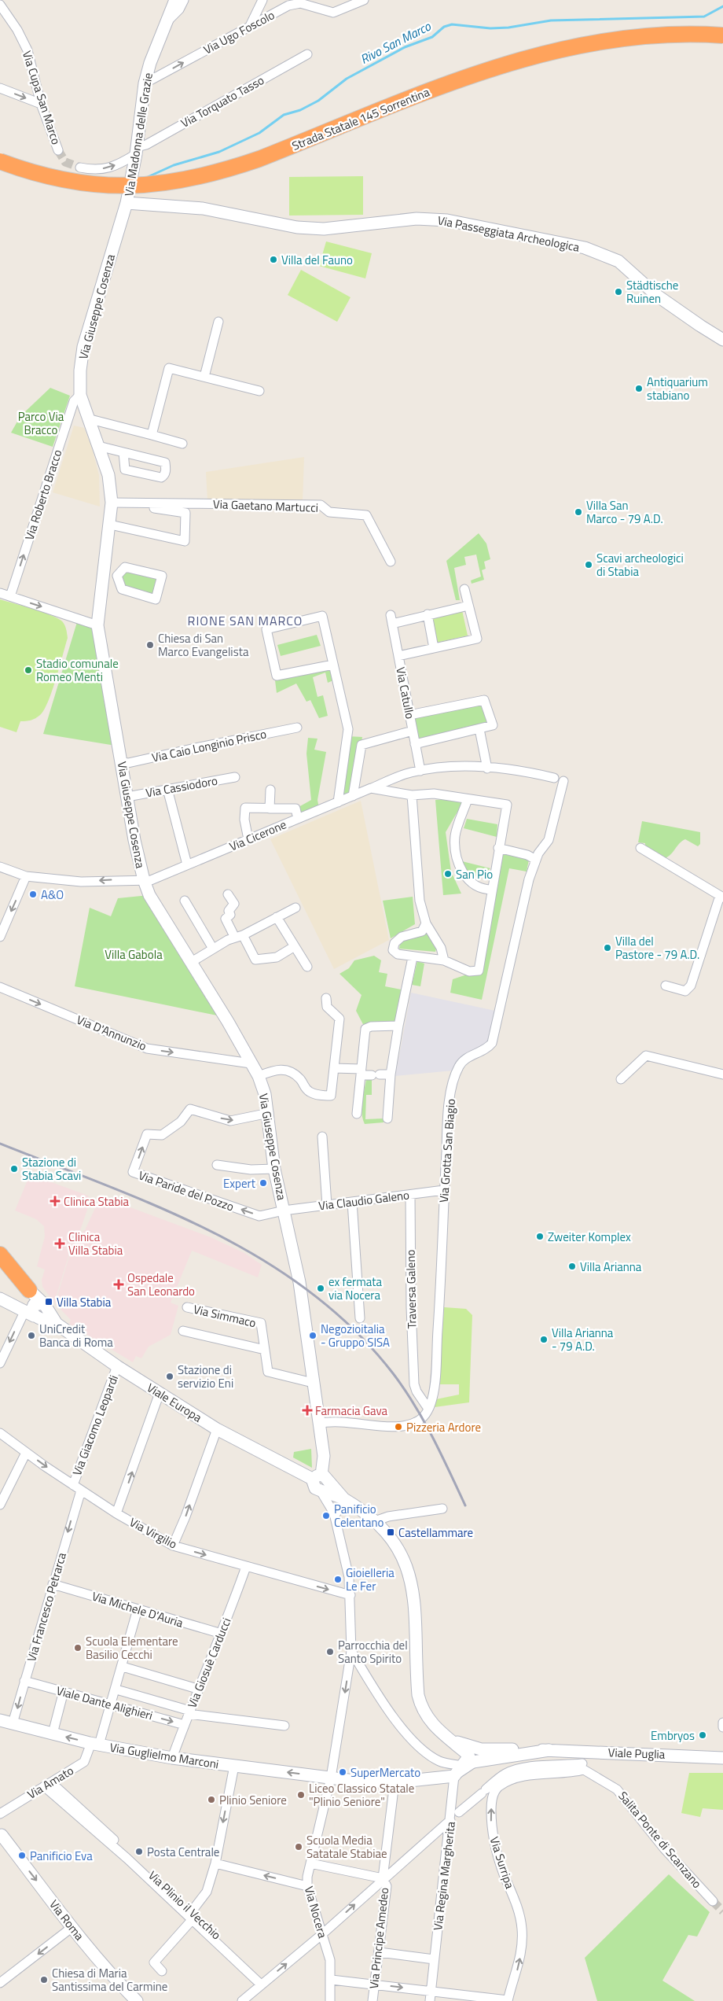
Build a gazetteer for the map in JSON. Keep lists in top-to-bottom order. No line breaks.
{"streets":{"highway":["Strada Statale 145 Sorrentina"],"main road":["Via Madonna delle Grazie","Via Passeggiata Archeologica","Via Giuseppe Cosenza","Viale Europa","Viale Puglia","Via Guglielmo Marconi","Via Roma"],"street":["Via Ugo Foscolo","Via Cupa San Marco","Via Torquato Tasso","Via Roberto Bracco","Via Gaetano Martucci","Via Catullo","Via Caio Longinio Prisco","Via Cassiodoro","Via Cicerone","Via D'Annunzio","Via Grotta San Biagio","Via Paride del Pozzo","Via Claudio Galeno","Traversa Galeno","Via Simmaco","Via Giacomo Leopardi","Via Virgilio","Via Francesco Petrarca","Via Michele D'Auria","Via Giosuè Carducci","Viale Dante Alighieri","Via Amato","Salita Ponte di Scanzano","Via Surripa","Via Regina Margherita","Via Plinio il Vecchio","Via Nocera","Via Principe Amedeo"]},"crossings":[["Via Ugo Foscolo","Via Madonna delle Grazie"],["Via Torquato Tasso","Via Madonna delle Grazie"],["Via Madonna delle Grazie","Via Passeggiata Archeologica"],["Via Madonna delle Grazie","Via Giuseppe Cosenza"],["Via Passeggiata Archeologica","Via Giuseppe Cosenza"],["Via Giuseppe Cosenza","Via Roberto Bracco"],["Via Giuseppe Cosenza","Via Gaetano Martucci"],["Via Giuseppe Cosenza","Via Caio Longinio Prisco"],["Via Giuseppe Cosenza","Via Cassiodoro"],["Via Giuseppe Cosenza","Via Cicerone"],["Via Giuseppe Cosenza","Via D'Annunzio"],["Via Giuseppe Cosenza","Via Grotta San Biagio"],["Via Giuseppe Cosenza","Via Paride del Pozzo"],["Via Giuseppe Cosenza","Via Claudio Galeno"],["Via Giuseppe Cosenza","Via Simmaco"],["Via Giuseppe Cosenza","Viale Europa"],["Via Catullo","Via Cicerone"],["Via Grotta San Biagio","Via Claudio Galeno"],["Via Grotta San Biagio","Traversa Galeno"],["Via Paride del Pozzo","Via Claudio Galeno"],["Via Claudio Galeno","Traversa Galeno"],["Viale Europa","Via Giacomo Leopardi"],["Via Giacomo Leopardi","Via Virgilio"],["Via Virgilio","Via Francesco Petrarca"],["Via Virgilio","Via Giosuè Carducci"],["Via Francesco Petrarca","Via Michele D'Auria"],["Via Francesco Petrarca","Viale Dante Alighieri"],["Via Francesco Petrarca","Via Guglielmo Marconi"],["Via Michele D'Auria","Via Giosuè Carducci"],["Via Giosuè Carducci","Viale Dante Alighieri"],["Via Giosuè Carducci","Via Guglielmo Marconi"],["Via Guglielmo Marconi","Via Amato"],["Via Guglielmo Marconi","Via Regina Margherita"],["Via Guglielmo Marconi","Via Nocera"],["Via Guglielmo Marconi","Via Principe Amedeo"],["Via Amato","Via Plinio il Vecchio"]],"one_way":["Via Ugo Foscolo","Via Roberto Bracco","Via D'Annunzio","Via Virgilio","Via Surripa","Via Roma"],"districts":["RIONE SAN MARCO"],"water":["Rivo San Marco"],"parks":["Parco Via Bracco","Villa Gabola"],"places":{"other":["Villa del Fauno","Städtische Ruinen","Antiquarium stabiano","Villa San Marco - 79 A.D.","Scavi archeologici di Stabia","Chiesa di San Marco Evangelista","Stadio comunale Romeo Menti","San Pio","A&O","Villa del Pastore - 79 A.D.","Stazione di Stabia Scavi","Expert","Zweiter Komplex","Villa Arianna","ex fermata via Nocera","UniCredit Banca di Roma","Negozioitalia - Gruppo SISA","Villa Arianna - 79 A.D.","Stazione di servizio Eni","Pizzeria Ardore","Panificio Celentano","Gioielleria Le Fer","Scuola Elementare Basilio Cecchi","Parrocchia del Santo Spirito","Embryos","SuperMercato","Liceo Classico Statale \"Plinio Seniore\"","Plinio Seniore","Scuola Media Satatale Stabiae","Posta Centrale","Panificio Eva","Chiesa di Maria Santissima del Carmine"],"health":["Clinica Stabia","Clinica Villa Stabia","Ospedale San Leonardo","Farmacia Gava"],"transit":["Villa Stabia","Castellammare"]}}
